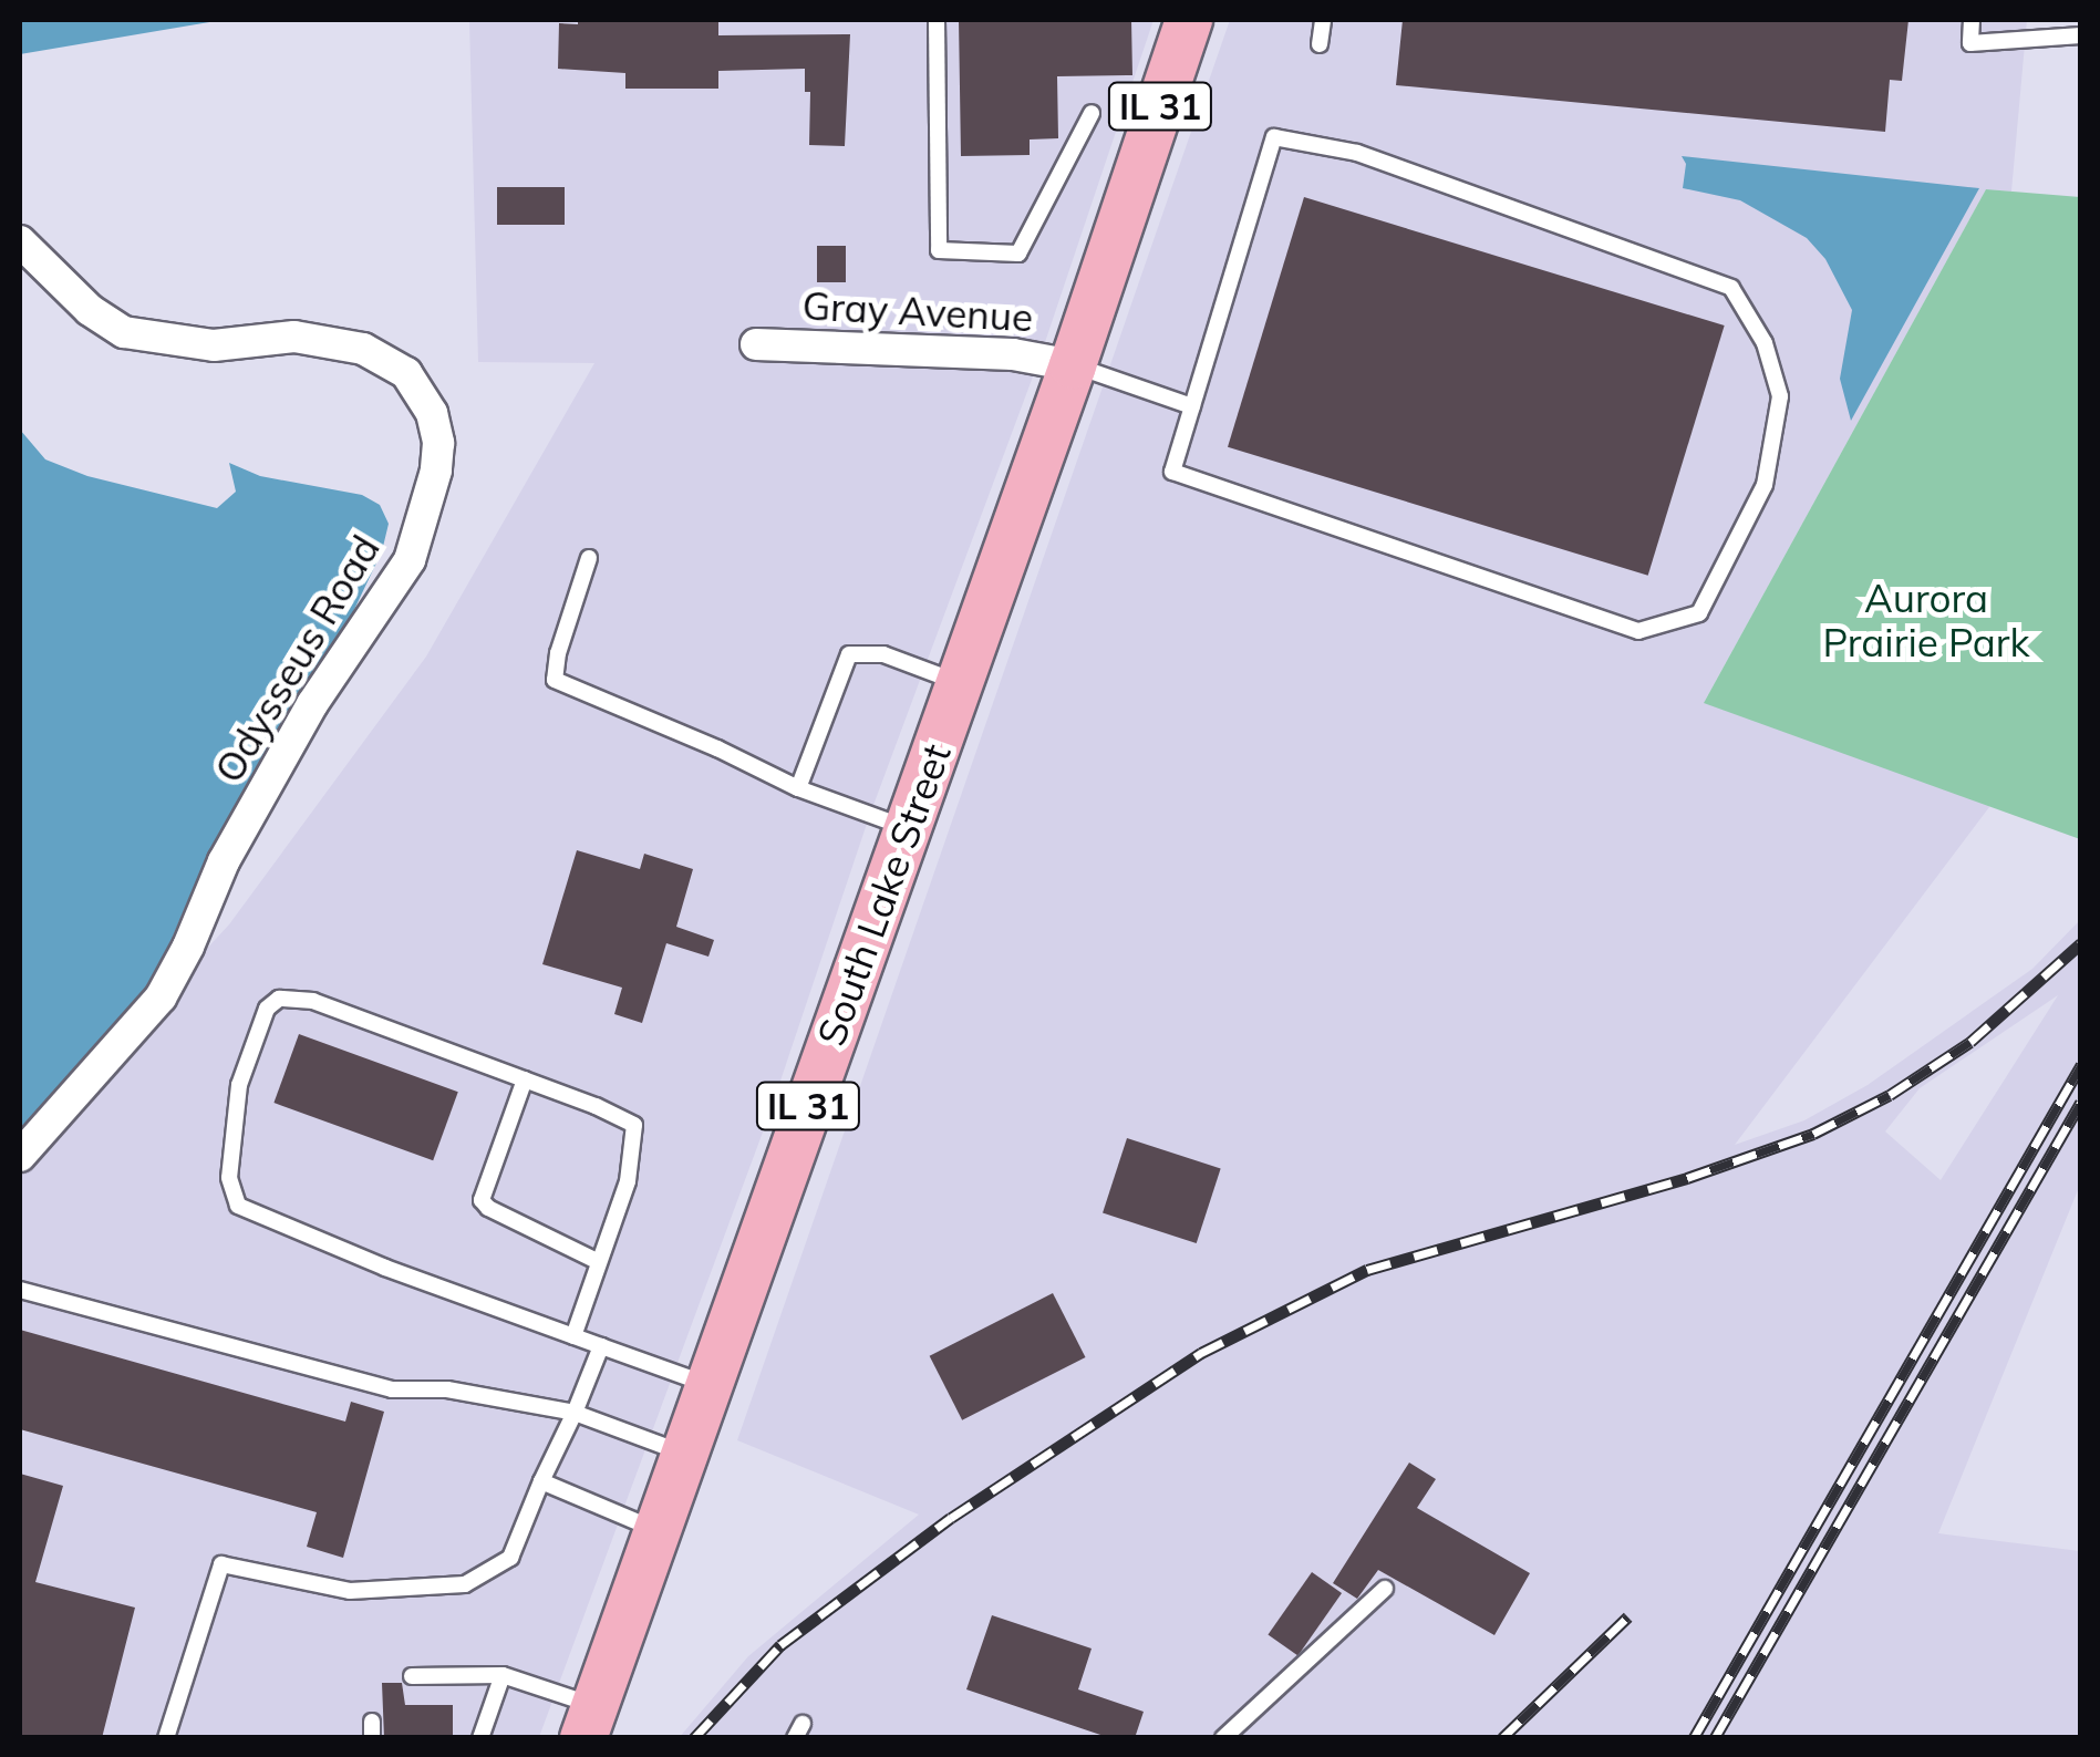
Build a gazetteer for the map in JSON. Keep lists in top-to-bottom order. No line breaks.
{"streets":{"main road":["IL 31","South Lake Street"],"street":["Gray Avenue","Odysseus Road"]},"crossings":[["IL 31","Gray Avenue"],["IL 31","South Lake Street"],["Gray Avenue","South Lake Street"]],"parks":["Aurora Prairie Park"]}
